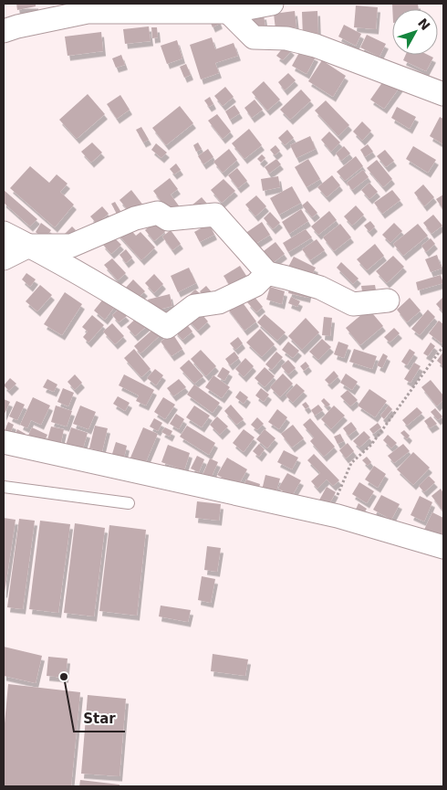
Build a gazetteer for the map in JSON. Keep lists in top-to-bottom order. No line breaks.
{"places":["Star"],"north":"top right"}
